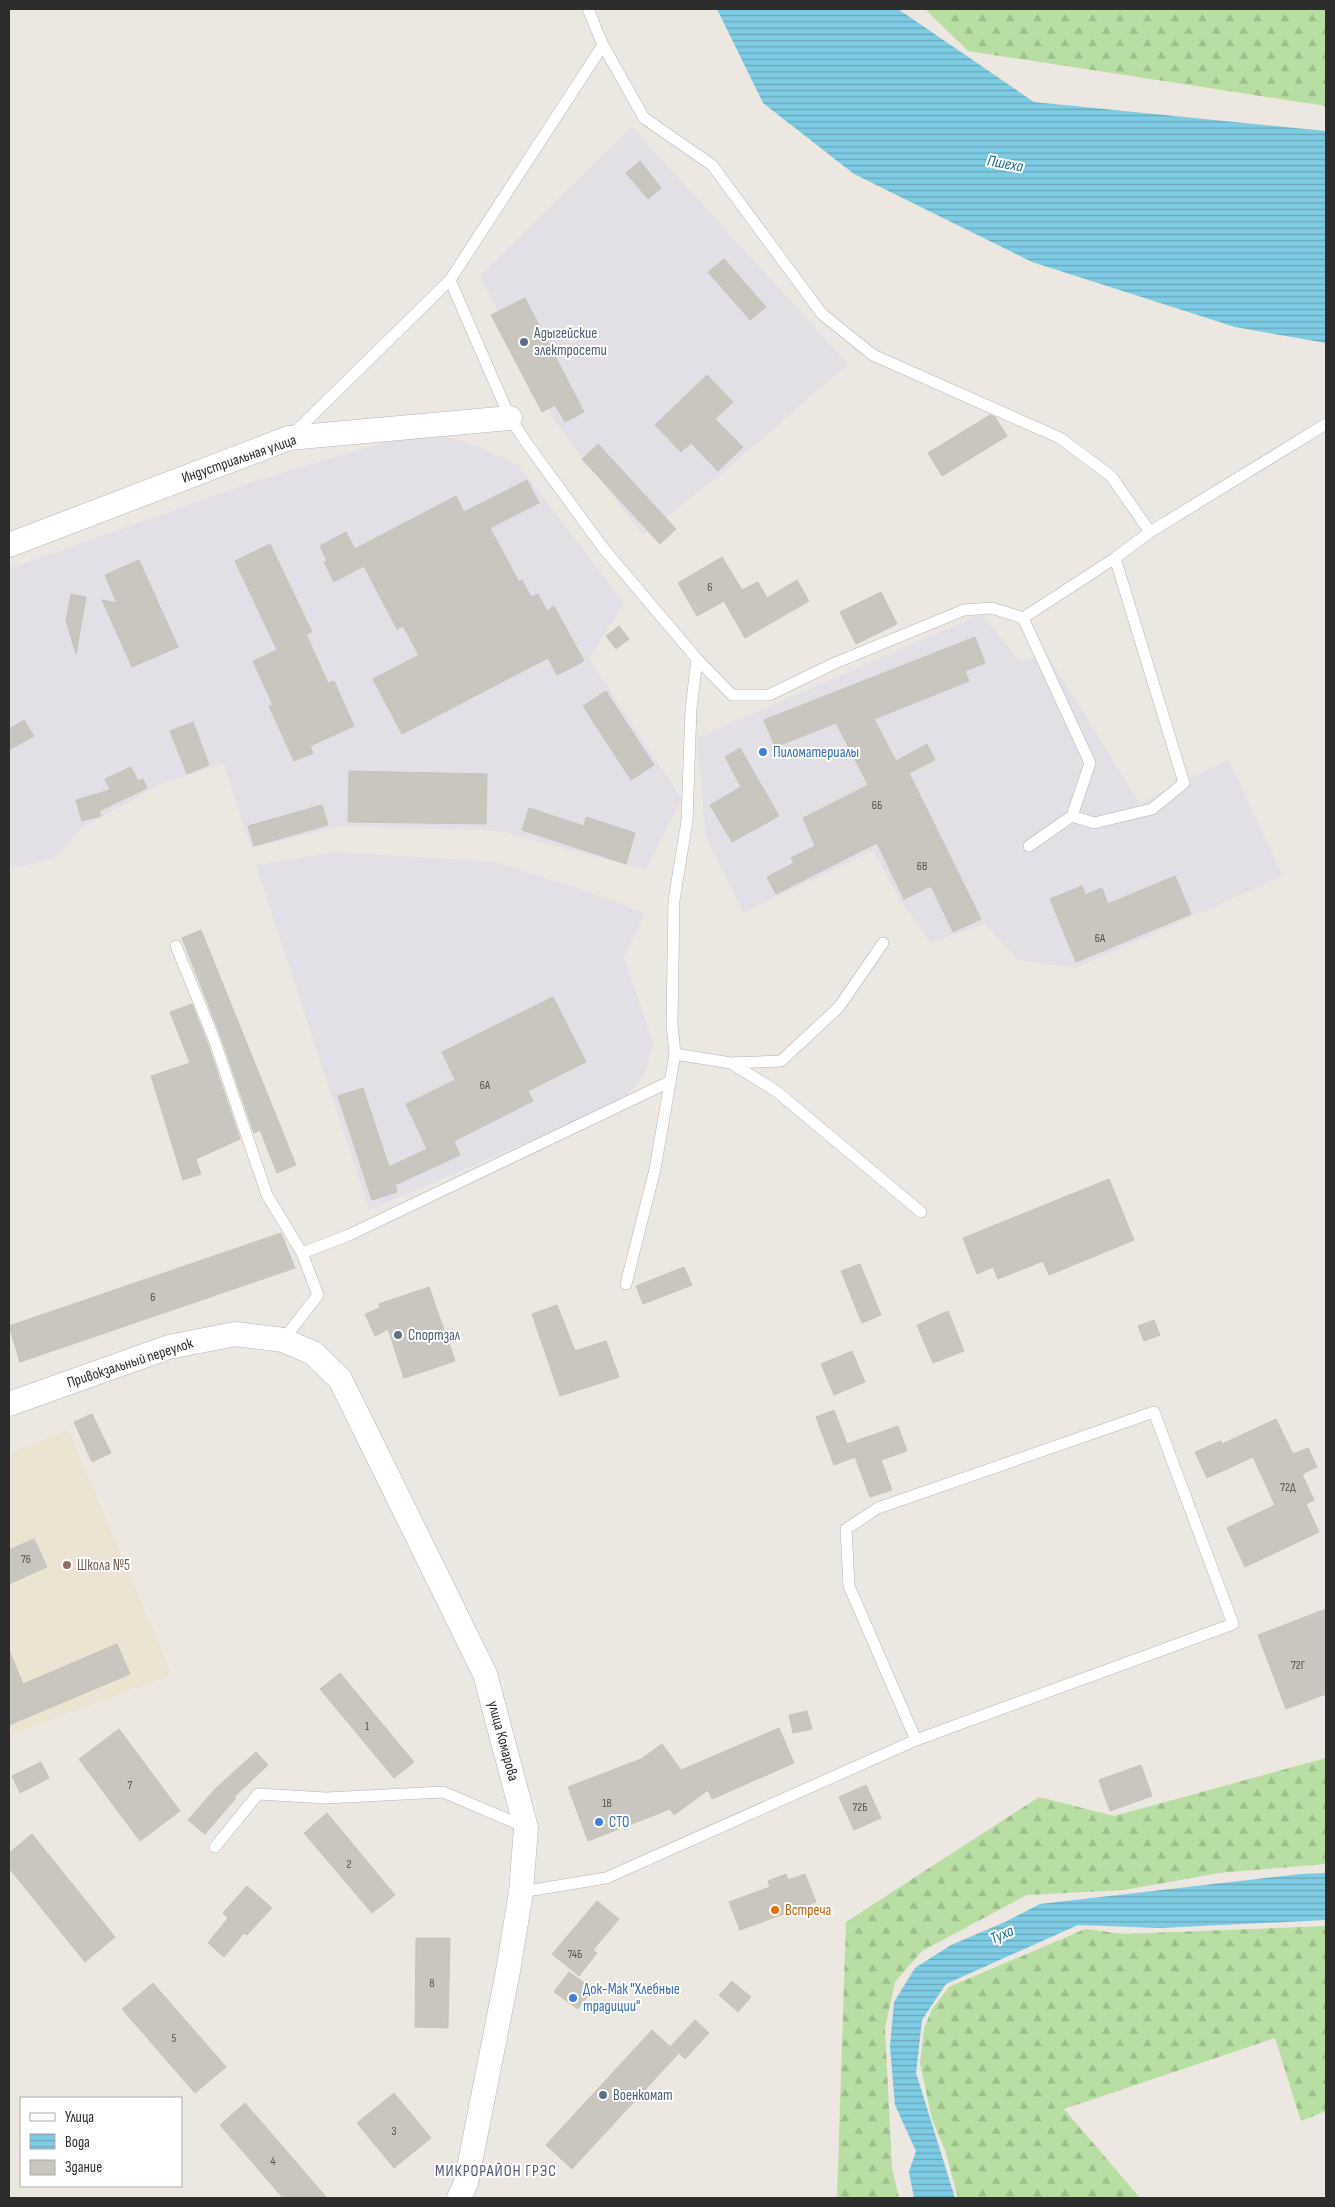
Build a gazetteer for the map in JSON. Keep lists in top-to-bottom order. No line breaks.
{"streets":{"street":["Индустриальная улица","Привокзальный переулок","улица Комарова"]},"crossings":[["Привокзальный переулок","улица Комарова"]],"districts":["МИКРОРАЙОН ГРЭС"],"water":["Пшеха","Туха"],"places":["Адыгейские электросети","Пиломатериалы","Спортзал","Школа №5","СТО","Встреча","Док-Мак \"Хлебные традиции\"","Военкомат"],"house_numbers":["6","6Б","6В","6А","6А","6","72Д","76","72Г","1","7","1В","72Б","2","74Б","8","5","3","4"],"legend":["Улица","Вода","Здание"]}
